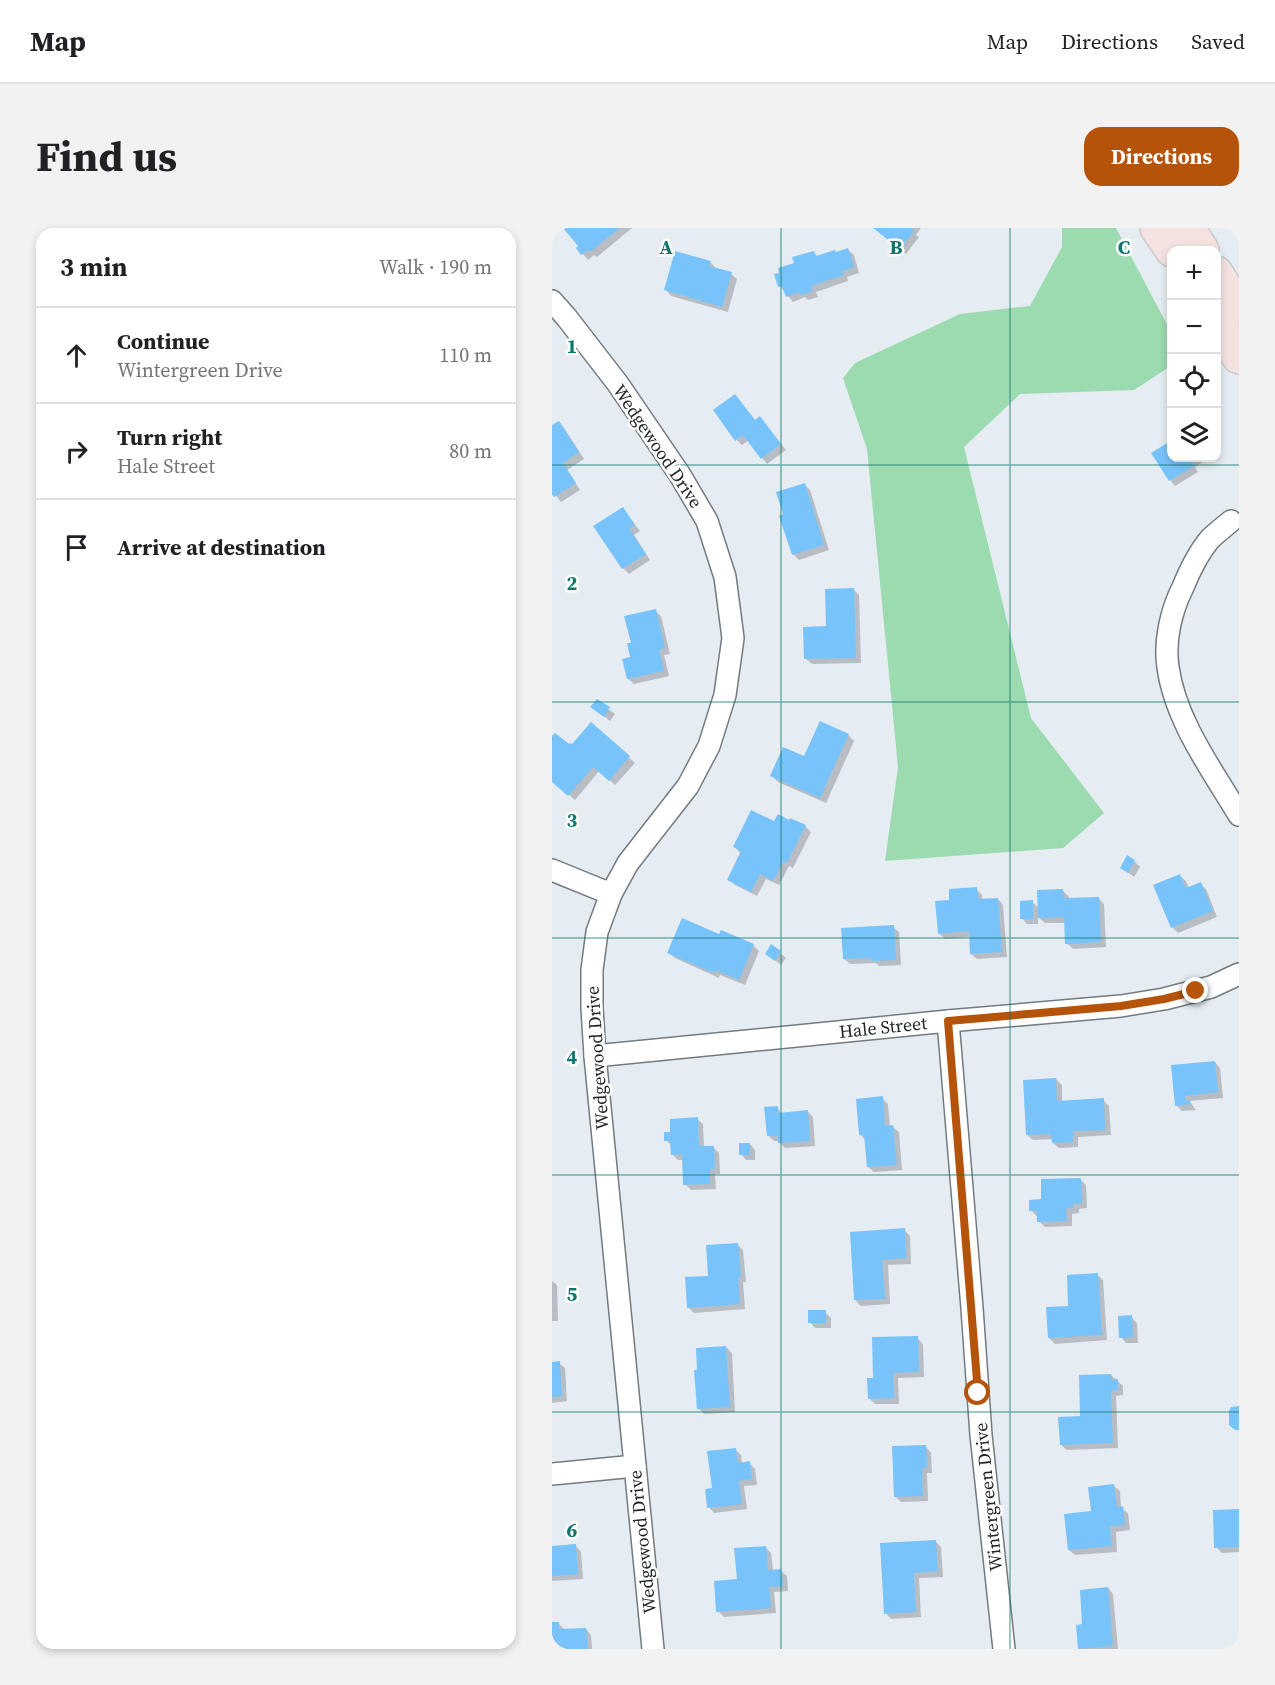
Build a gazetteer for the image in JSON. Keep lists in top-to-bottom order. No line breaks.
{"streets":{"street":["Wedgewood Drive","Hale Street","Wintergreen Drive"]},"crossings":[["Wedgewood Drive","Hale Street"],["Hale Street","Wintergreen Drive"]],"page":{"header":"Map","nav":["Map","Directions","Saved"],"title":"Find us","buttons":"Directions","heading":["3 min","Walk · 190 m"],"map_buttons":["+","−"],"list":[["Continue","Wintergreen Drive","110 m"],["Turn right","Hale Street","80 m"],"Arrive at destination"]},"grid":{"columns":["A","B","C"],"rows":["1","2","3","4","5","6"]}}
